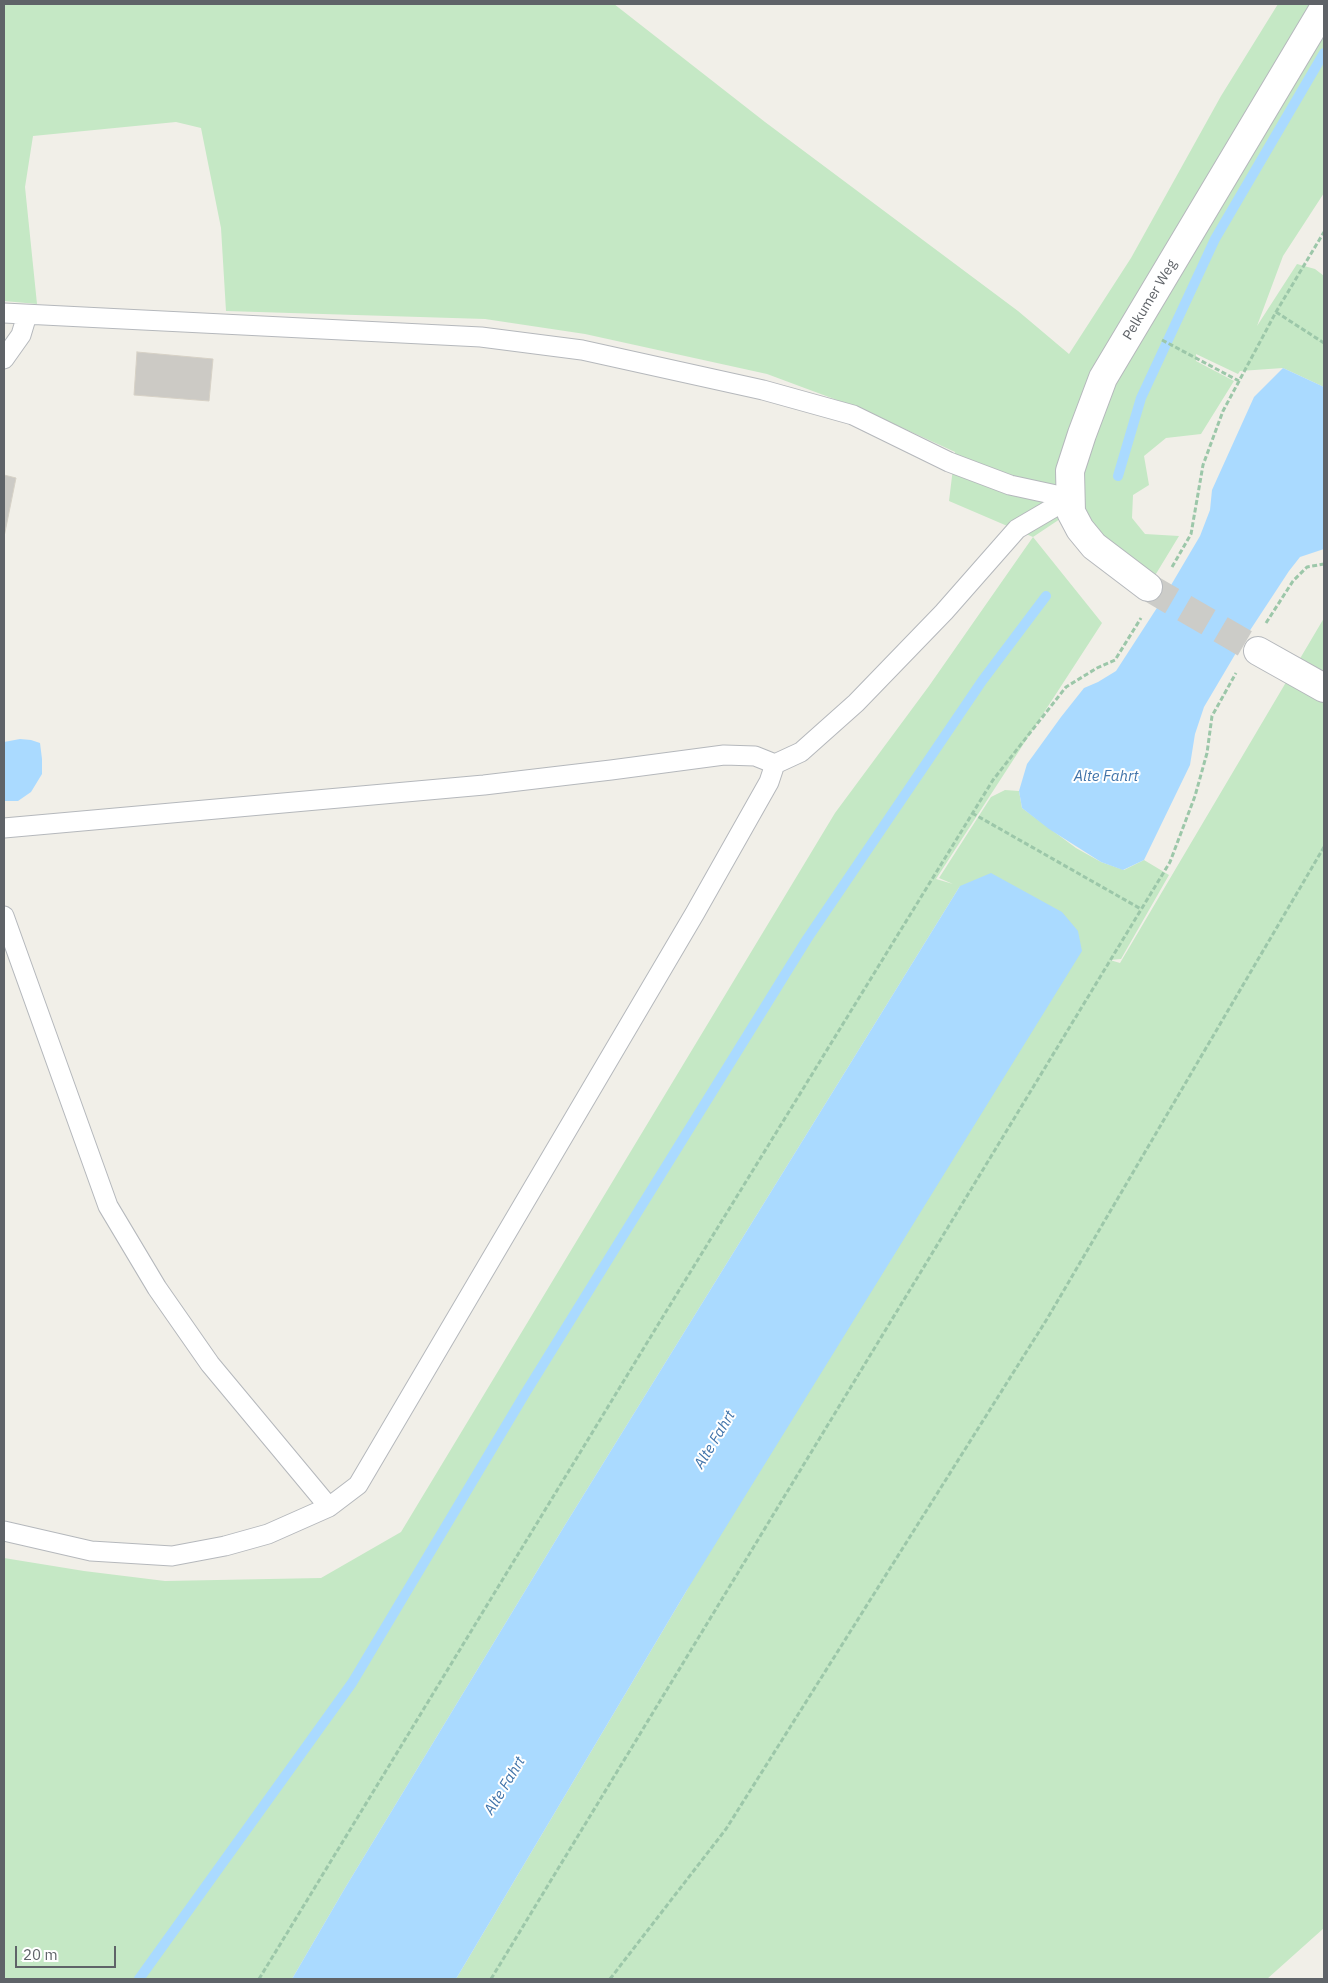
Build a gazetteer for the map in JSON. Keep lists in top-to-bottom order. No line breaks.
{"streets":{"street":["Pelkumer Weg"]},"water":["Alte Fahrt"],"scale_bar":"20 m"}
